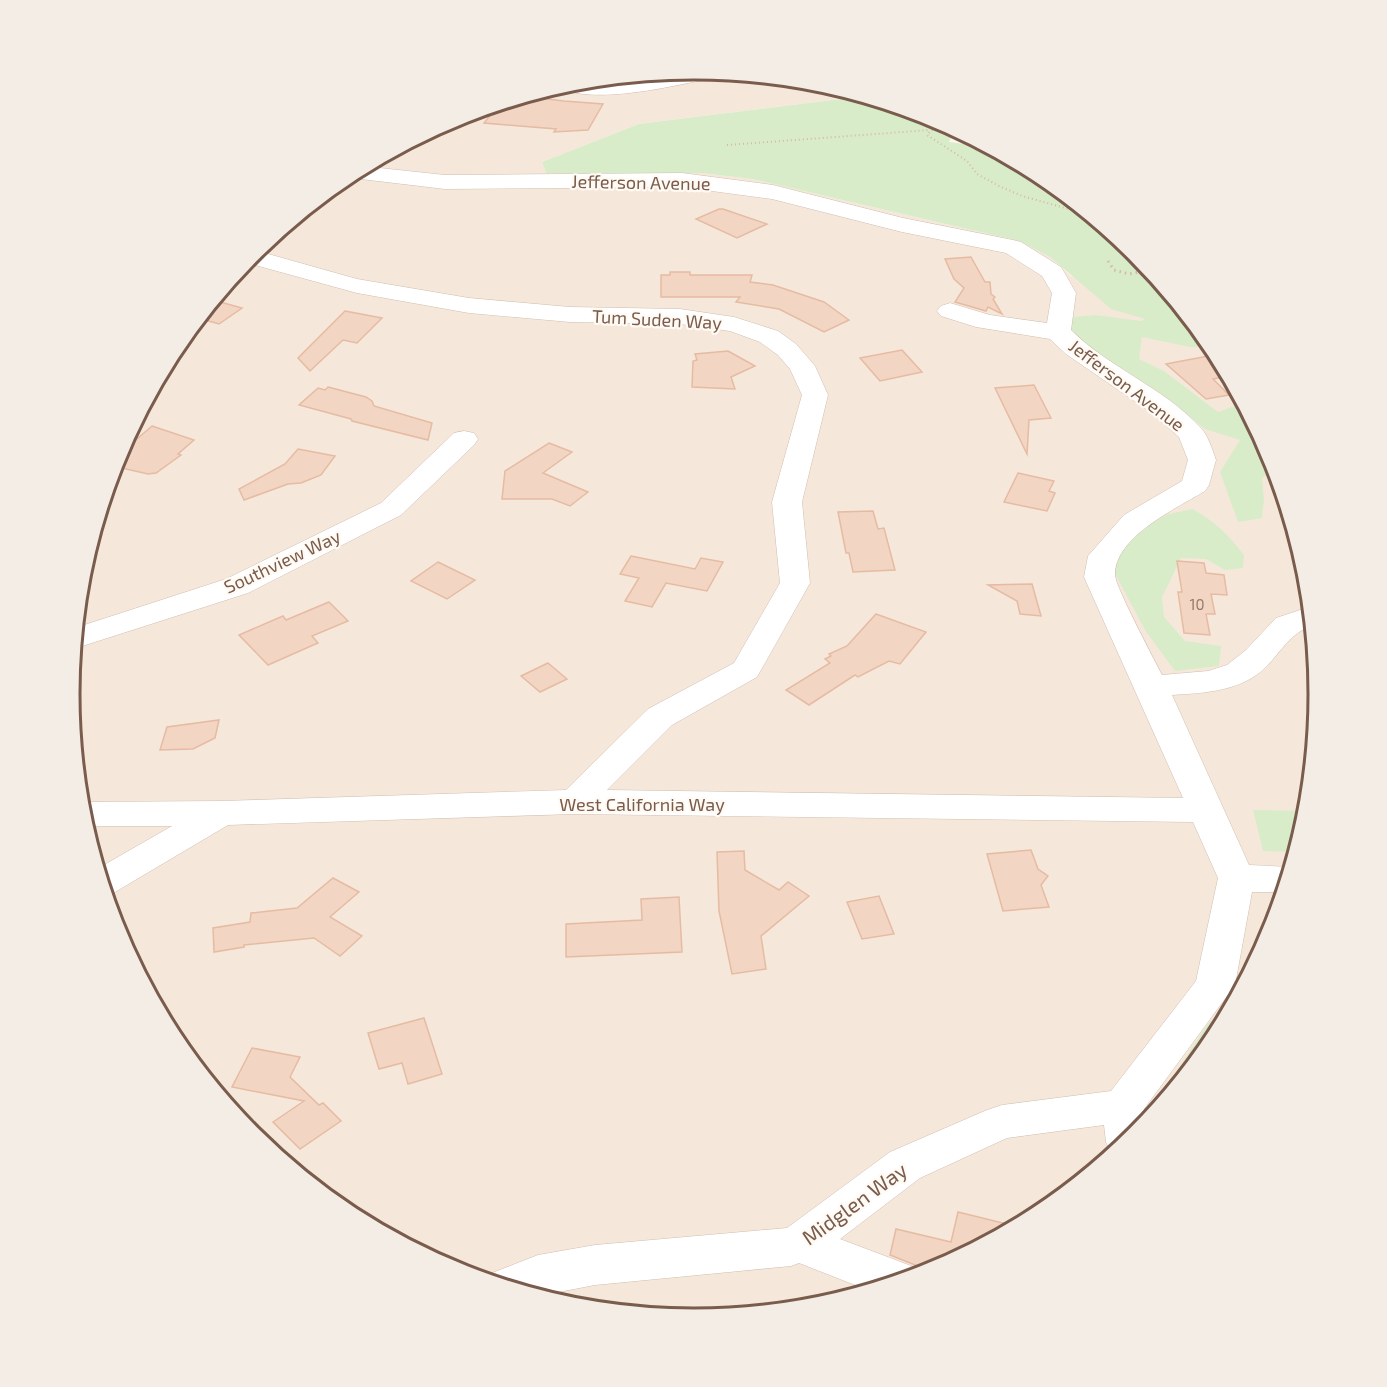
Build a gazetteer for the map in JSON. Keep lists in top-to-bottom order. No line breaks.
{"streets":{"street":["Jefferson Avenue","Tum Suden Way","Southview Way","West California Way","Midglen Way"]},"crossings":[["Jefferson Avenue","West California Way"],["Tum Suden Way","West California Way"]],"house_numbers":["10"]}
